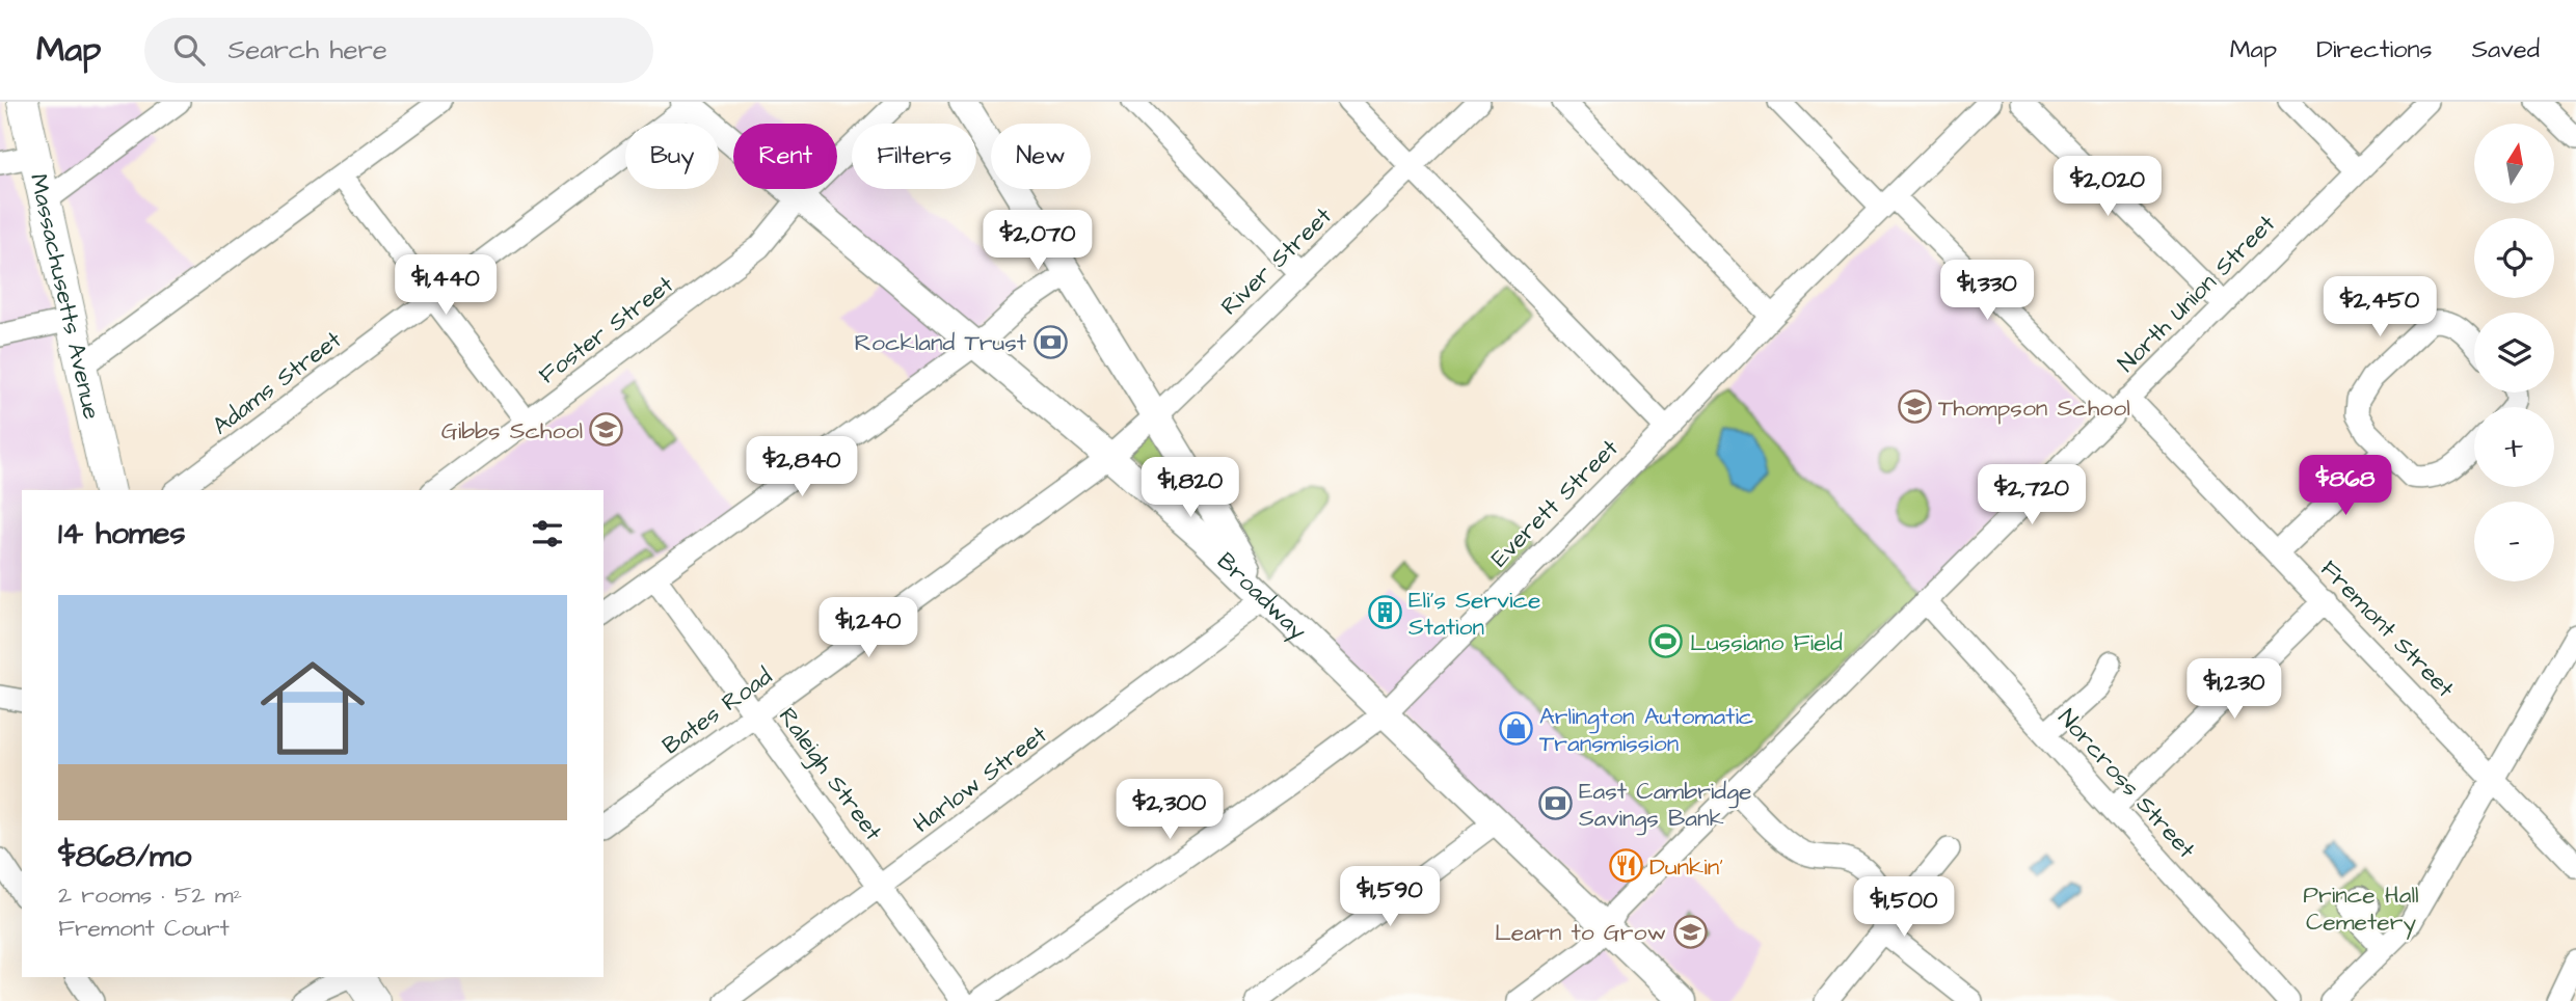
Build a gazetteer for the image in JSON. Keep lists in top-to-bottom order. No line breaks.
{"streets":{"highway":["Massachusetts Avenue"],"main road":["Broadway"],"street":["River Street","North Union Street","Foster Street","Adams Street","Everett Street","Fremont Street","Bates Road","Raleigh Street","Harlow Street","Norcross Street"]},"crossings":[["River Street","Broadway"],["River Street","Bates Road"],["North Union Street","Broadway"],["North Union Street","Fremont Street"],["North Union Street","Norcross Street"],["Foster Street","Broadway"],["Adams Street","Broadway"],["Everett Street","Broadway"],["Broadway","Bates Road"],["Broadway","Harlow Street"],["Bates Road","Raleigh Street"],["Raleigh Street","Harlow Street"]],"parks":["Prince Hall Cemetery"],"places":{"bank":["Rockland Trust","East Cambridge Savings Bank"],"school or university":["Thompson School","Gibbs School","Learn to Grow"],"building":["Eli's Service Station"],"sports":["Lussiano Field"],"shop":["Arlington Automatic Transmission"],"restaurant":["Dunkin'"]},"north":"top","page":{"header":"Map","search":"Search here","nav":["Map","Directions","Saved"],"map_buttons":["+","−"],"chip":["Buy","Rent","Filters","New"],"price":["$2,020","$2,070","$1,440","$1,330","$2,450","$2,840","$868","$1,820","$2,720","$1,240","$1,230","$2,300","$1,590","$1,500"],"heading":"14 homes","list":[{"name":"$868/mo","note":"2 rooms · 52 m² · Fremont Court"}]}}
